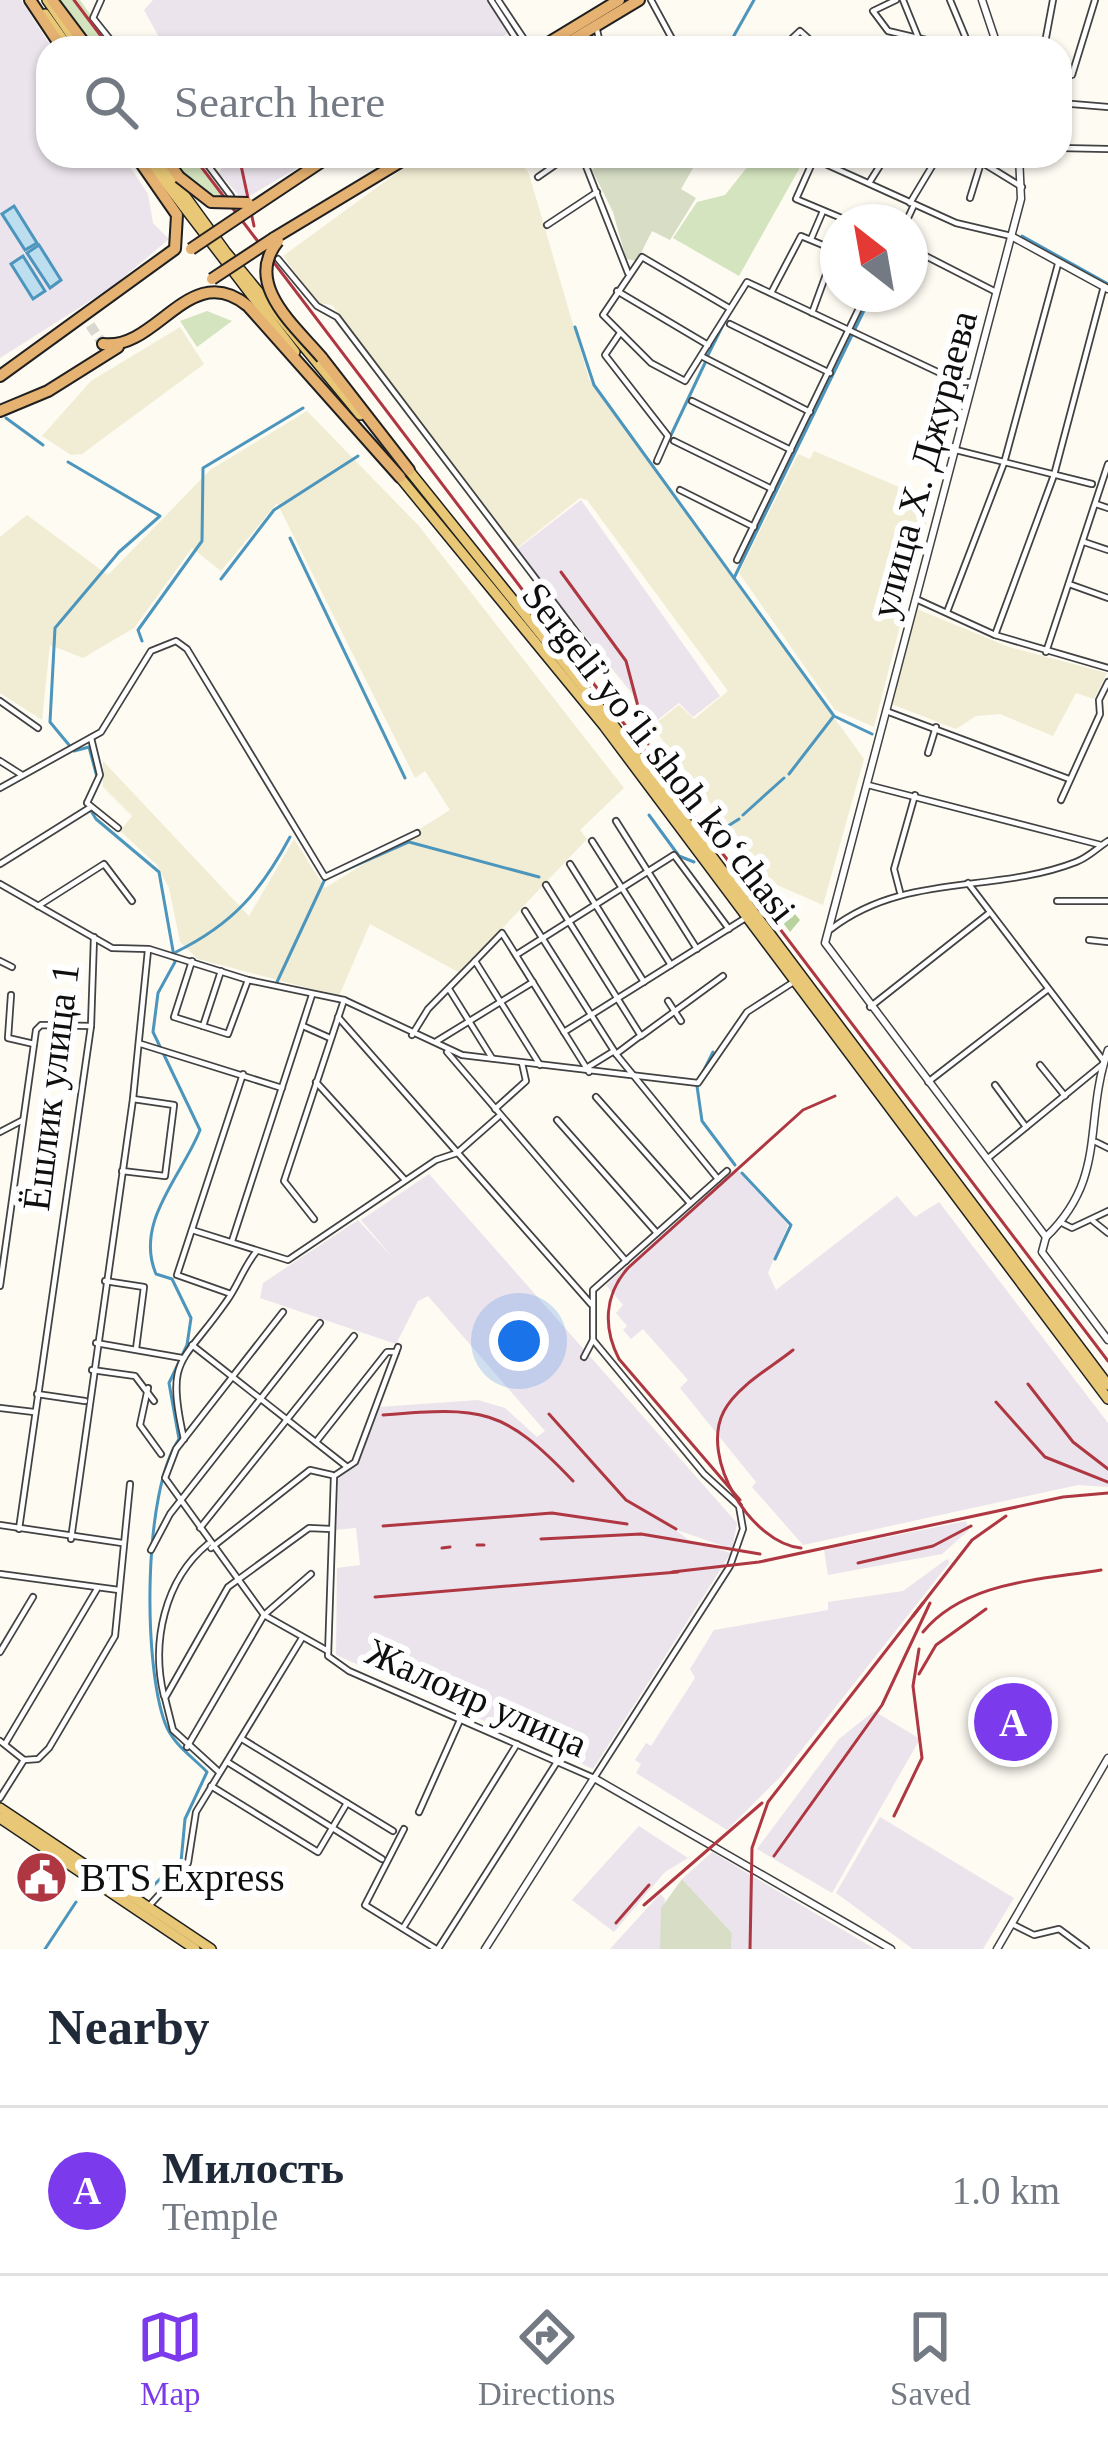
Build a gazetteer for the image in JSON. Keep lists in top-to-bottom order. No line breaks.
{"streets":{"main road":["Sergeli yo‘li shoh ko‘chasi"],"street":["улица Х. Джураева","Ёшлик улица 1","Жалоир улица"]},"places":{"public building":["BTS Express"]},"north":"top left","page":{"search":"Search here","pins":"A","heading":"Nearby","list":[{"mark":"A","name":"Милость","note":"Temple","value":"1.0 km"}],"nav":["Map","Directions","Saved"]}}
